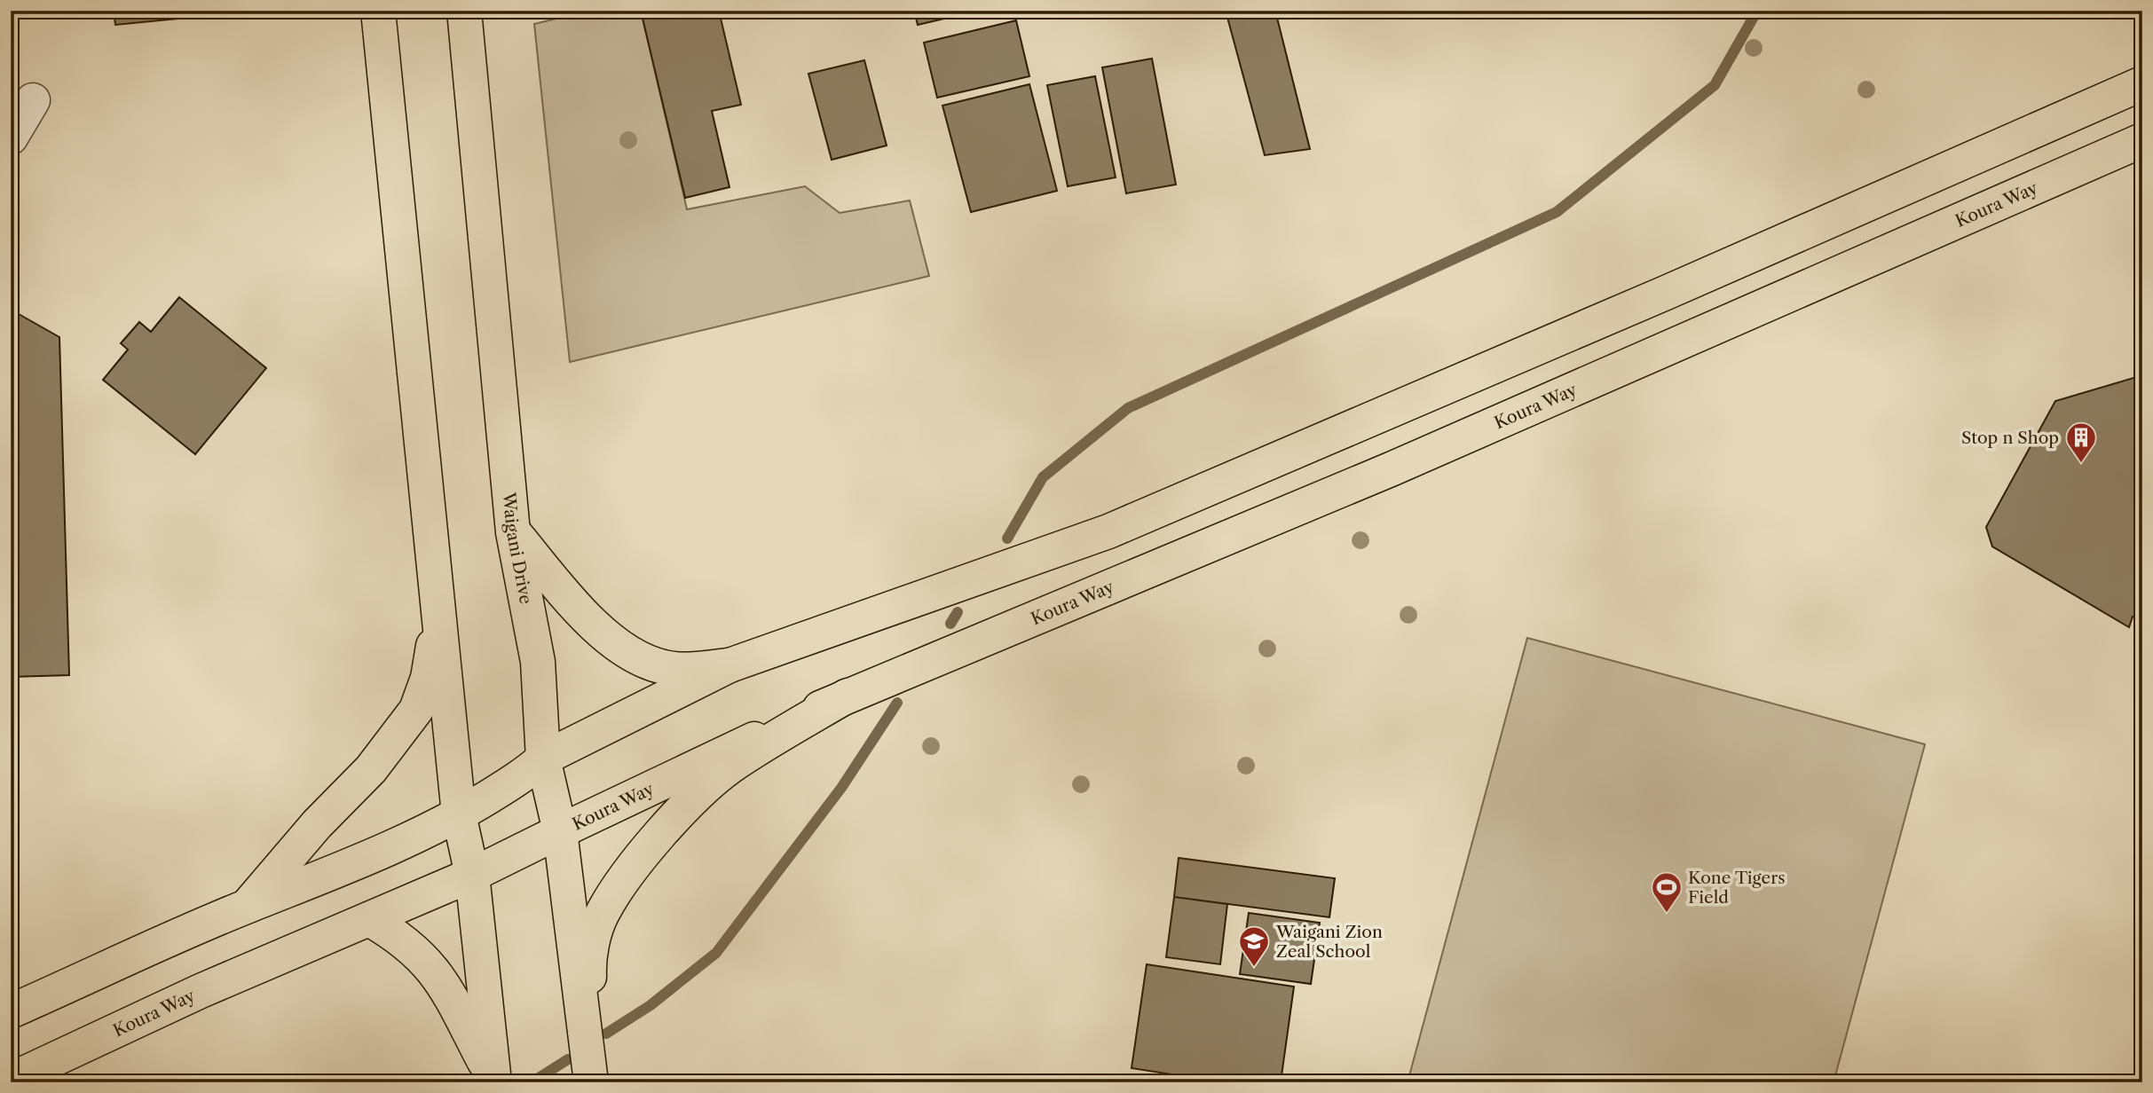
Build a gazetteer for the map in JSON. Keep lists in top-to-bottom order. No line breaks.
{"streets":{"main road":["Koura Way","Waigani Drive"]},"crossings":[["Koura Way","Waigani Drive"]],"places":{"building":["Stop n Shop"],"sports":["Kone Tigers Field"],"school or university":["Waigani Zion Zeal School"]}}
